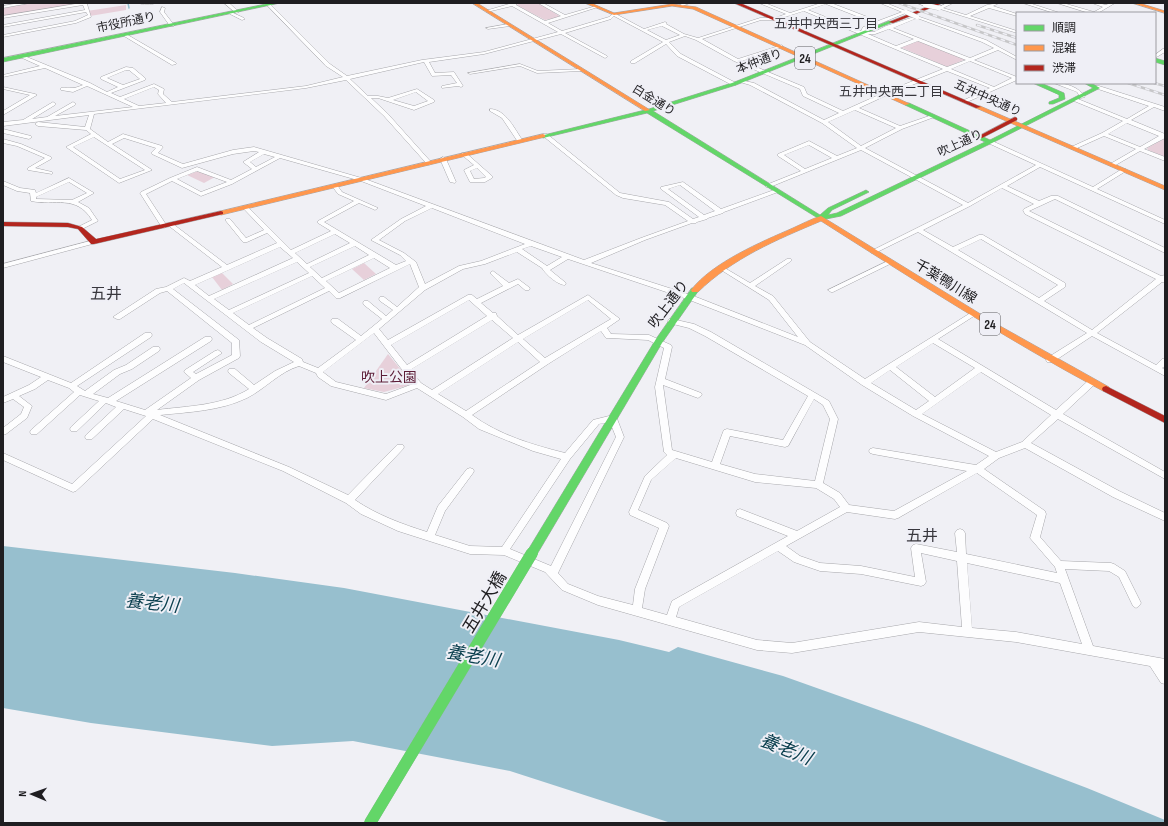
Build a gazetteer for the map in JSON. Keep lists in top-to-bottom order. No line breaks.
{"streets":{"street":["市役所通り","24","本仲通り","五井中央通り","白金通り","吹上通り","千葉鴨川線","五井大橋"]},"crossings":[["24","本仲通り"],["24","吹上通り"],["本仲通り","五井中央通り"],["本仲通り","白金通り"],["五井中央通り","吹上通り"],["白金通り","吹上通り"],["白金通り","千葉鴨川線"],["吹上通り","千葉鴨川線"],["吹上通り","五井大橋"]],"districts":["五井中央西三丁目","五井中央西二丁目","五井","五井"],"water":["養老川"],"parks":["吹上公園"],"legend":["順調","混雑","渋滞"],"north":"left"}
